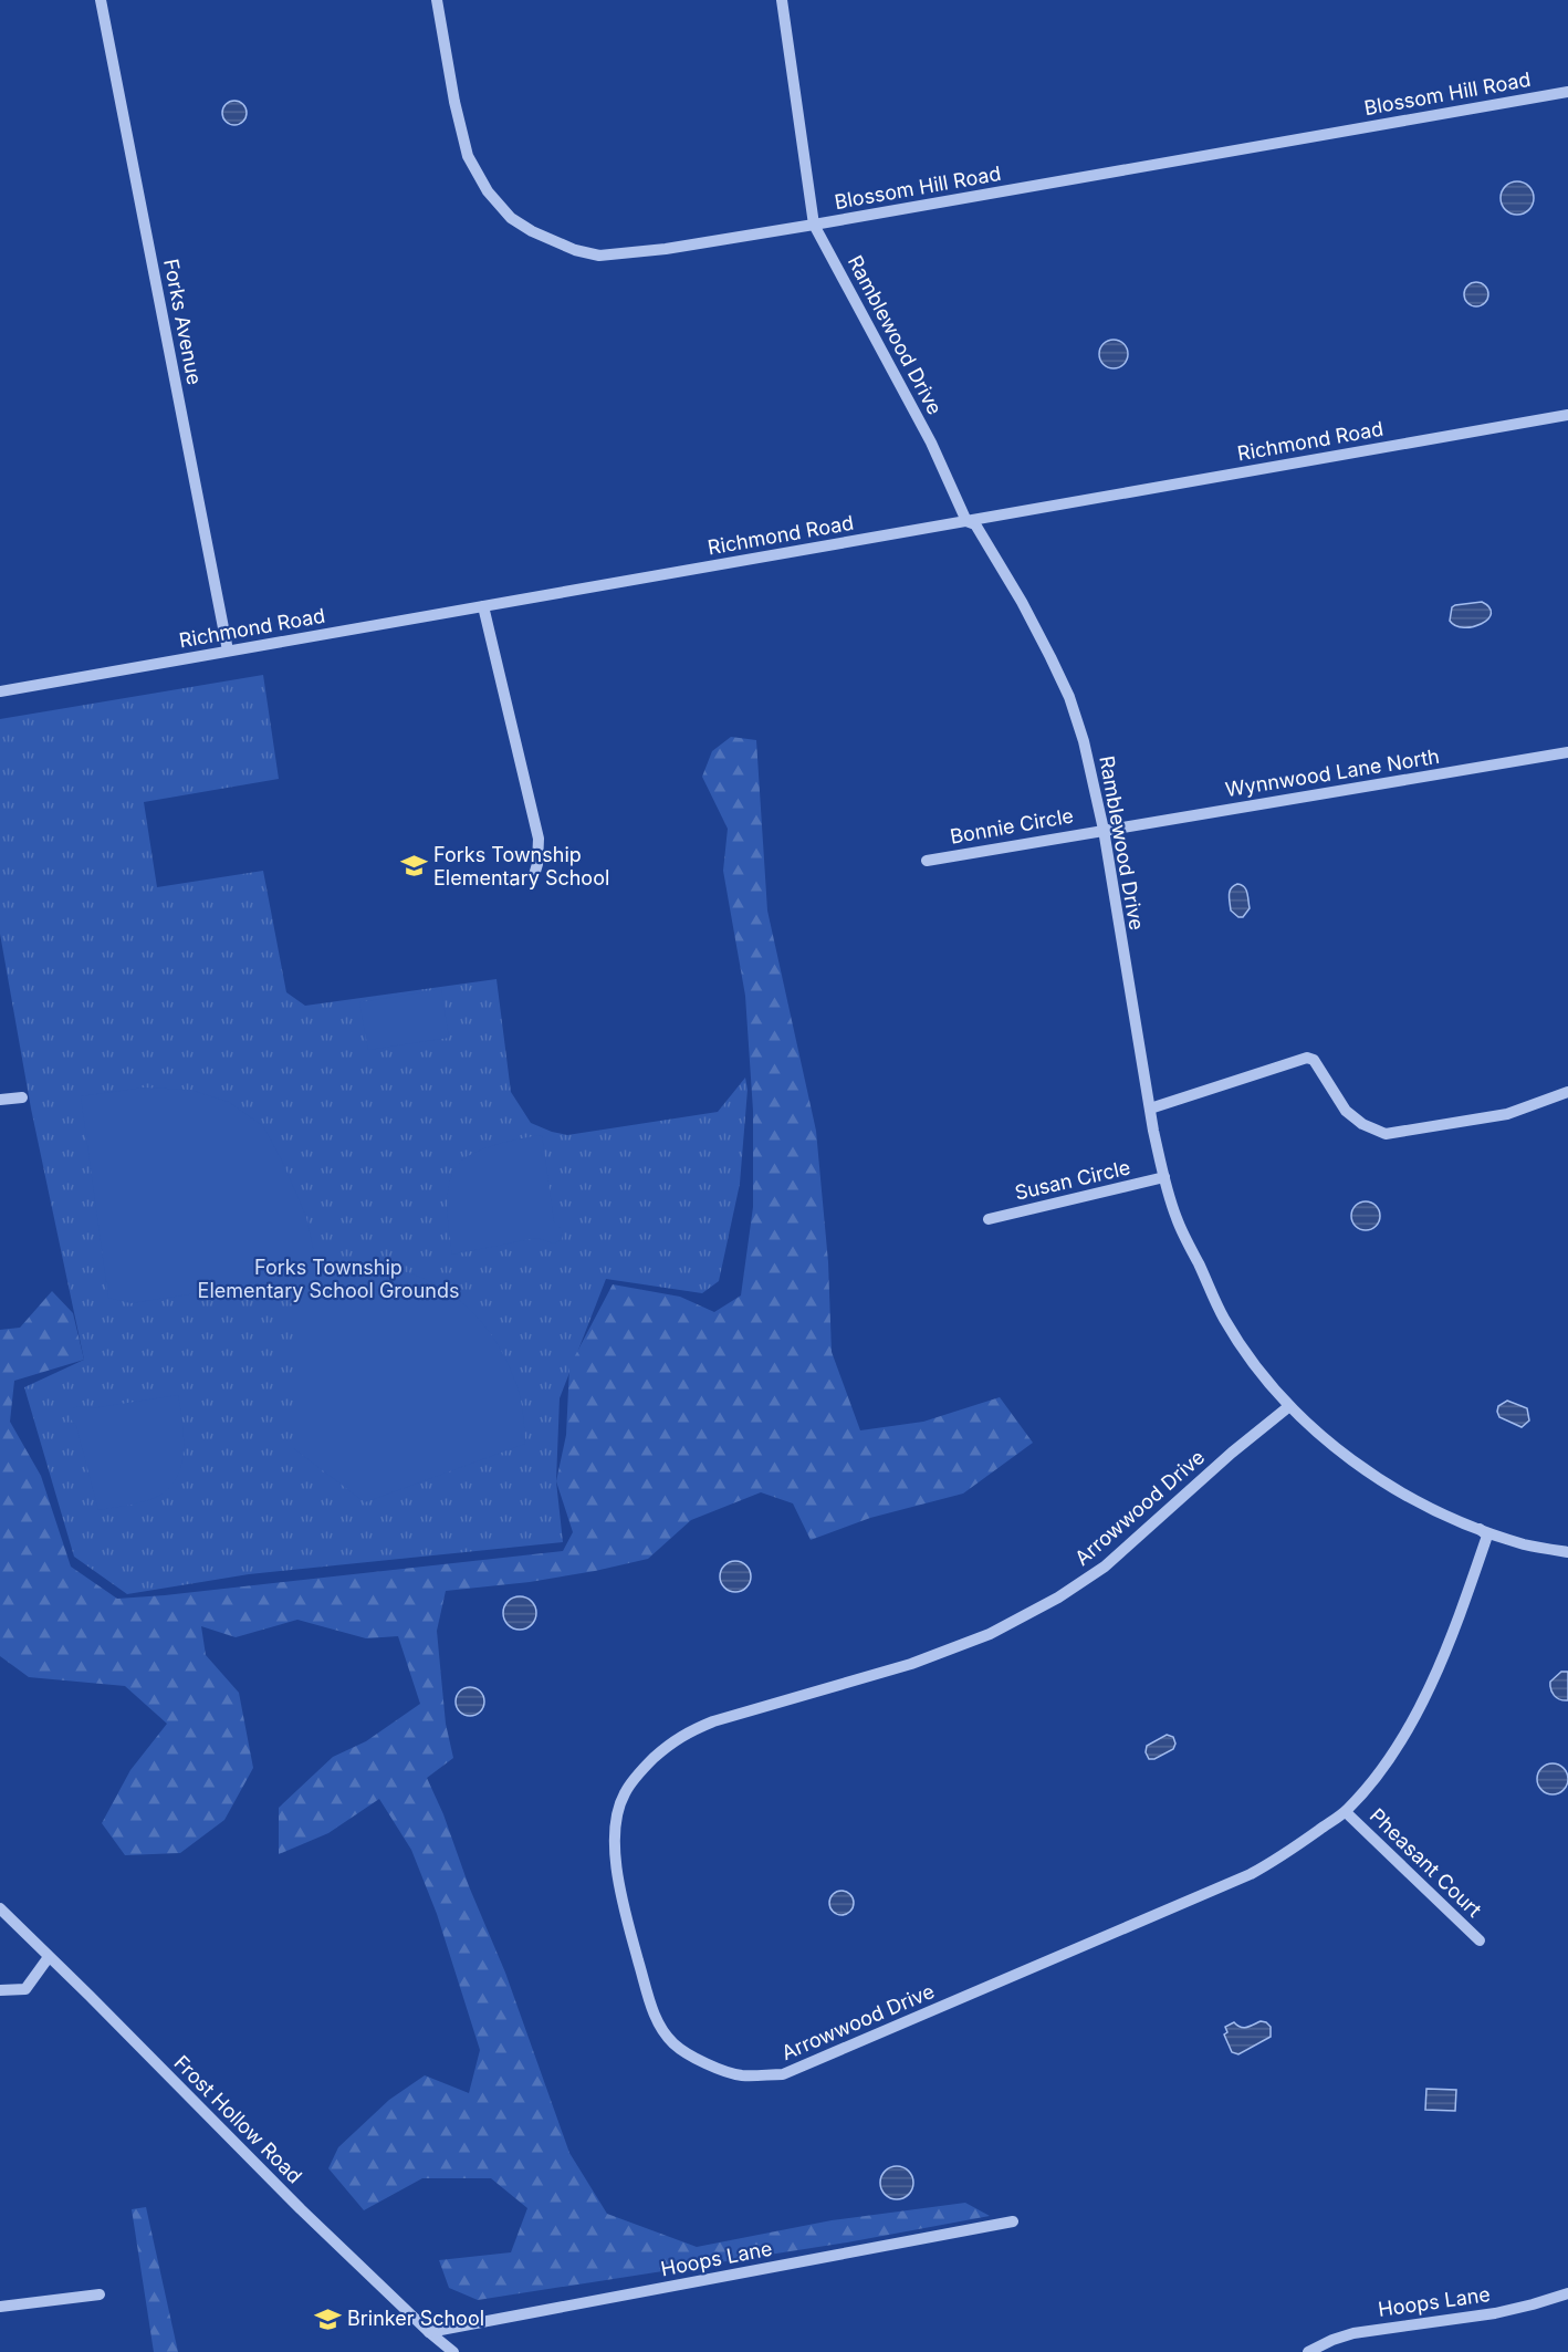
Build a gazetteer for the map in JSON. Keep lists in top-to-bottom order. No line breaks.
{"streets":{"street":["Blossom Hill Road","Forks Avenue","Ramblewood Drive","Richmond Road","Wynnwood Lane North","Bonnie Circle","Susan Circle","Arrowwood Drive","Pheasant Court","Frost Hollow Road","Hoops Lane"]},"crossings":[["Blossom Hill Road","Ramblewood Drive"],["Forks Avenue","Richmond Road"],["Ramblewood Drive","Richmond Road"],["Ramblewood Drive","Wynnwood Lane North"],["Ramblewood Drive","Bonnie Circle"],["Ramblewood Drive","Susan Circle"],["Ramblewood Drive","Arrowwood Drive"],["Wynnwood Lane North","Bonnie Circle"],["Arrowwood Drive","Pheasant Court"],["Frost Hollow Road","Hoops Lane"]],"parks":["Forks Township Elementary School Grounds"],"places":{"school or university":["Forks Township Elementary School","Brinker School"]}}
